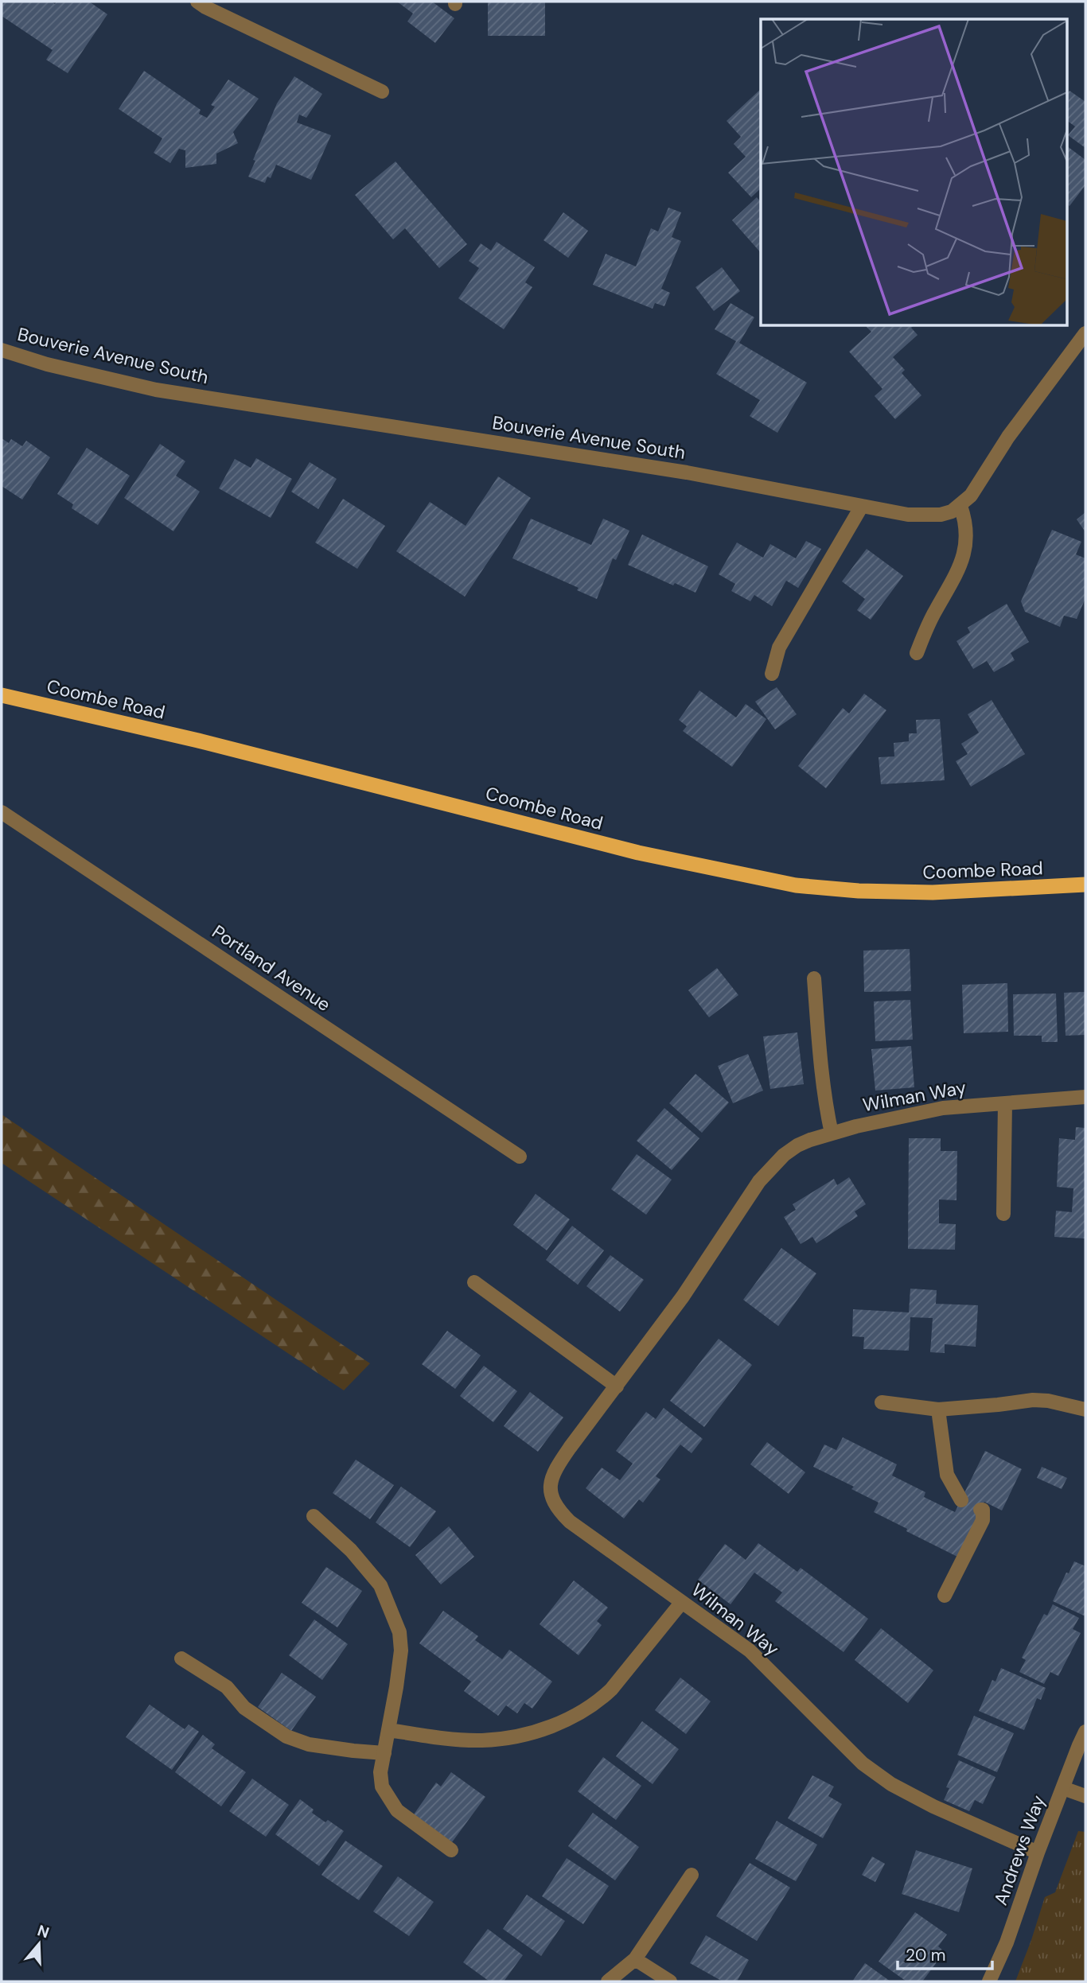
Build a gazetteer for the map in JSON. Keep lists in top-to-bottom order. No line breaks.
{"streets":{"highway":["Coombe Road"],"street":["Bouverie Avenue South","Portland Avenue","Wilman Way","Andrews Way"]},"crossings":[["Wilman Way","Andrews Way"]],"scale_bar":"20 m","north":"top"}
